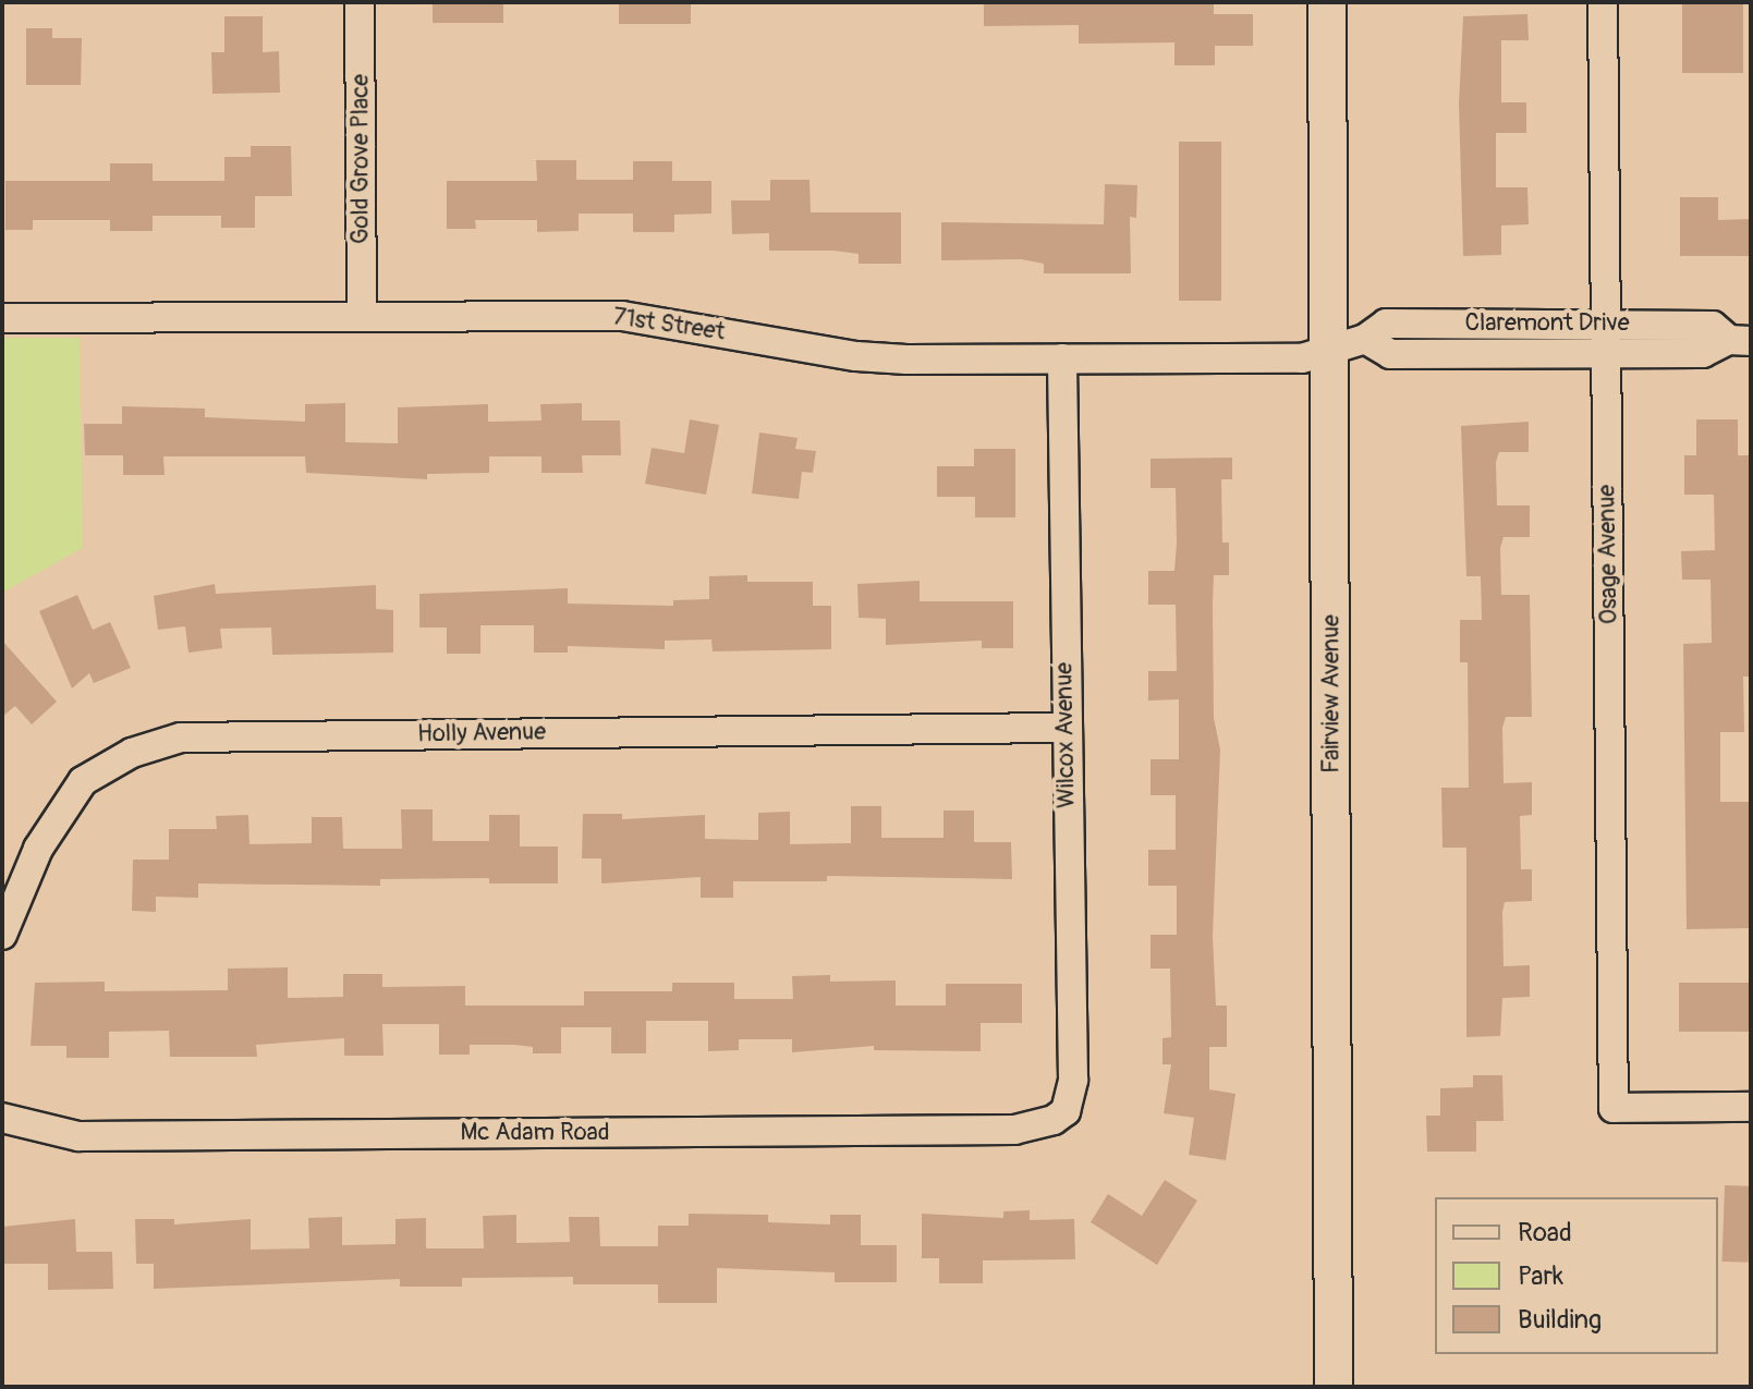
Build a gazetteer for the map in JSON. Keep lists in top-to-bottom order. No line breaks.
{"streets":{"street":["Gold Grove Place","Claremont Drive","71st Street","Osage Avenue","Fairview Avenue","Holly Avenue","Wilcox Avenue","Mc Adam Road"]},"crossings":[["Gold Grove Place","71st Street"],["Claremont Drive","71st Street"],["Claremont Drive","Osage Avenue"],["Claremont Drive","Fairview Avenue"],["71st Street","Fairview Avenue"],["71st Street","Wilcox Avenue"],["Holly Avenue","Wilcox Avenue"],["Wilcox Avenue","Mc Adam Road"]],"legend":["Road","Park","Building"]}
